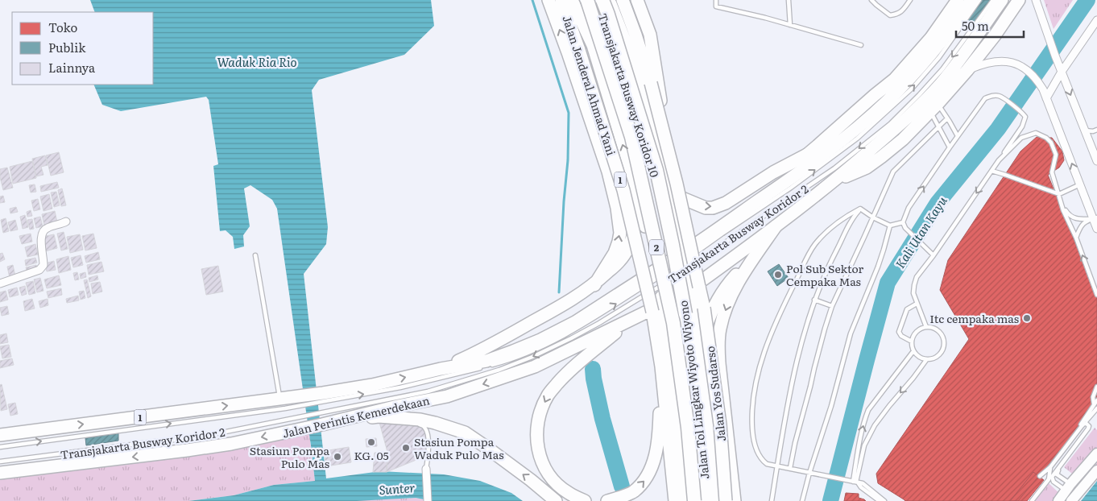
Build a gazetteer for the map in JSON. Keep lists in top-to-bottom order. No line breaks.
{"streets":{"highway":["2","Jalan Tol Lingkar Wiyoto Wiyono"],"main road":["Jalan Jenderal Ahmad Yani","1","Jalan Yos Sudarso","Jalan Perintis Kemerdekaan"],"lane":["Transjakarta Busway Koridor 10","Transjakarta Busway Koridor 2"]},"crossings":[["Jalan Jenderal Ahmad Yani","Transjakarta Busway Koridor 10"],["Jalan Jenderal Ahmad Yani","1"],["Jalan Jenderal Ahmad Yani","Transjakarta Busway Koridor 2"],["Jalan Jenderal Ahmad Yani","Jalan Yos Sudarso"],["Jalan Jenderal Ahmad Yani","Jalan Perintis Kemerdekaan"],["Transjakarta Busway Koridor 10","1"],["Transjakarta Busway Koridor 10","Transjakarta Busway Koridor 2"],["Transjakarta Busway Koridor 10","Jalan Tol Lingkar Wiyoto Wiyono"],["Transjakarta Busway Koridor 10","Jalan Perintis Kemerdekaan"],["1","Transjakarta Busway Koridor 2"],["1","Jalan Yos Sudarso"],["1","Jalan Perintis Kemerdekaan"],["Transjakarta Busway Koridor 2","Jalan Perintis Kemerdekaan"],["Jalan Yos Sudarso","Jalan Perintis Kemerdekaan"]],"water":["Waduk Ria Rio","Kali Utan Kayu","Sunter"],"places":["Pol Sub Sektor Cempaka Mas","Itc cempaka mas","KG. 05","Stasiun Pompa Waduk Pulo Mas","Stasiun Pompa Pulo Mas"],"legend":["Toko","Publik","Lainnya"],"scale_bar":"50 m"}
